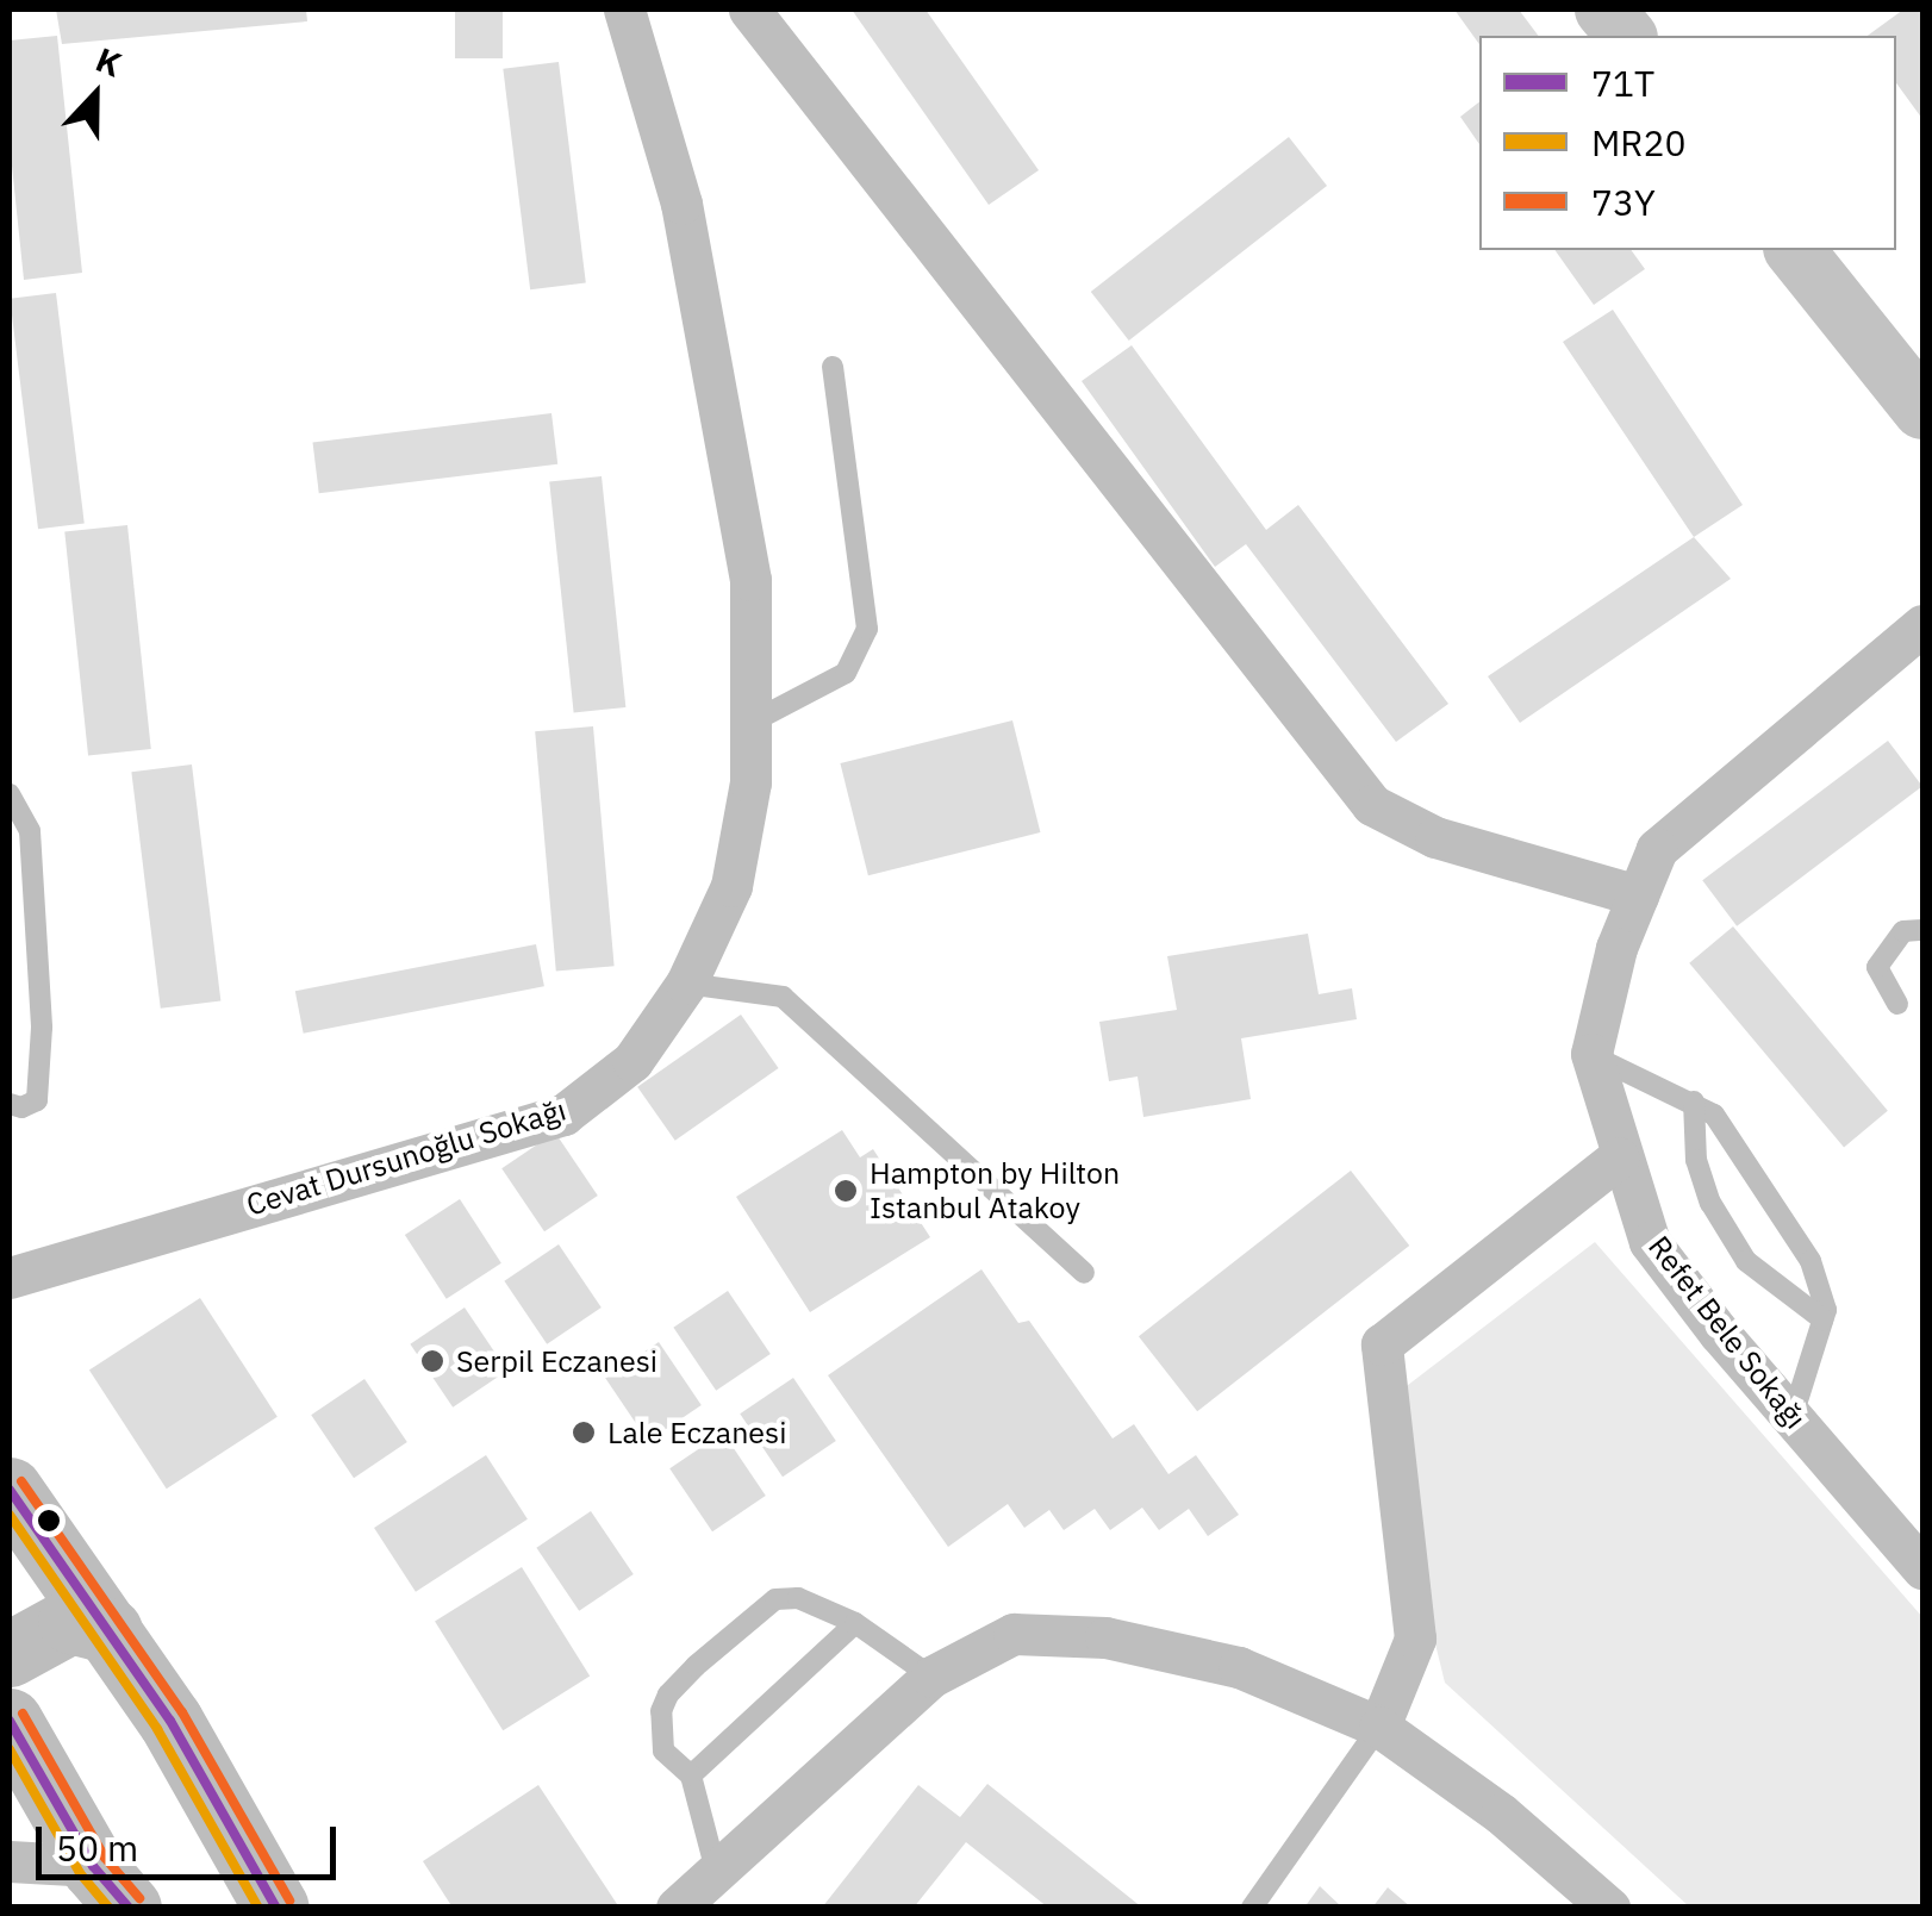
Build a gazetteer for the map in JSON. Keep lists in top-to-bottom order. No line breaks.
{"streets":{"street":["Cevat Dursunoğlu Sokağı","Refet Bele Sokağı"]},"places":["Hampton by Hilton Istanbul Atakoy","Serpil Eczanesi","Lale Eczanesi"],"lines":["transit line 73Y","transit line 71T","transit line MR20"],"legend":["71T","MR20","73Y"],"scale_bar":"50 m","north":"top"}
